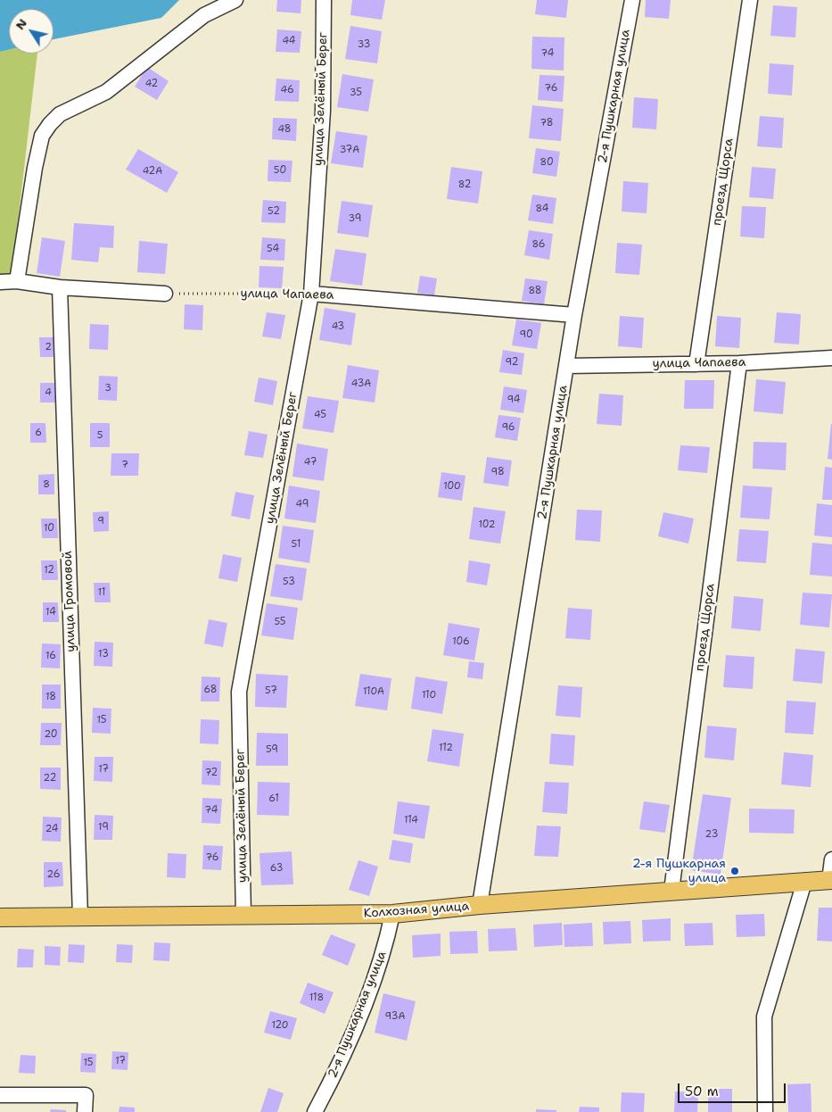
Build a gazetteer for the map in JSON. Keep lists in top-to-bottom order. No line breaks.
{"streets":{"main road":["Колхозная улица"],"street":["2-я Пушкарная улица","улица Зелёный Берег","проезд Щорса","улица Чапаева","улица Громовой"]},"crossings":[["2-я Пушкарная улица","улица Чапаева"],["2-я Пушкарная улица","Колхозная улица"],["улица Зелёный Берег","улица Чапаева"],["улица Зелёный Берег","Колхозная улица"],["проезд Щорса","улица Чапаева"],["проезд Щорса","Колхозная улица"],["улица Громовой","Колхозная улица"]],"places":["2-я Пушкарная улица"],"house_numbers":["44","33","74","42","76","46","35","78","48","37А","80","50","42А","82","84","52","39","86","54","88","43","90","2","92","43А","3","4","94","45","96","6","5","47","7","98","8","100","49","9","102","10","51","12","53","11","14","55","106","13","16","68","57","110А","110","18","15","20","112","59","17","72","22","61","74","114","19","24","23","76","63","26","118","93А","120","17","15"],"scale_bar":"50 m","north":"top left"}
